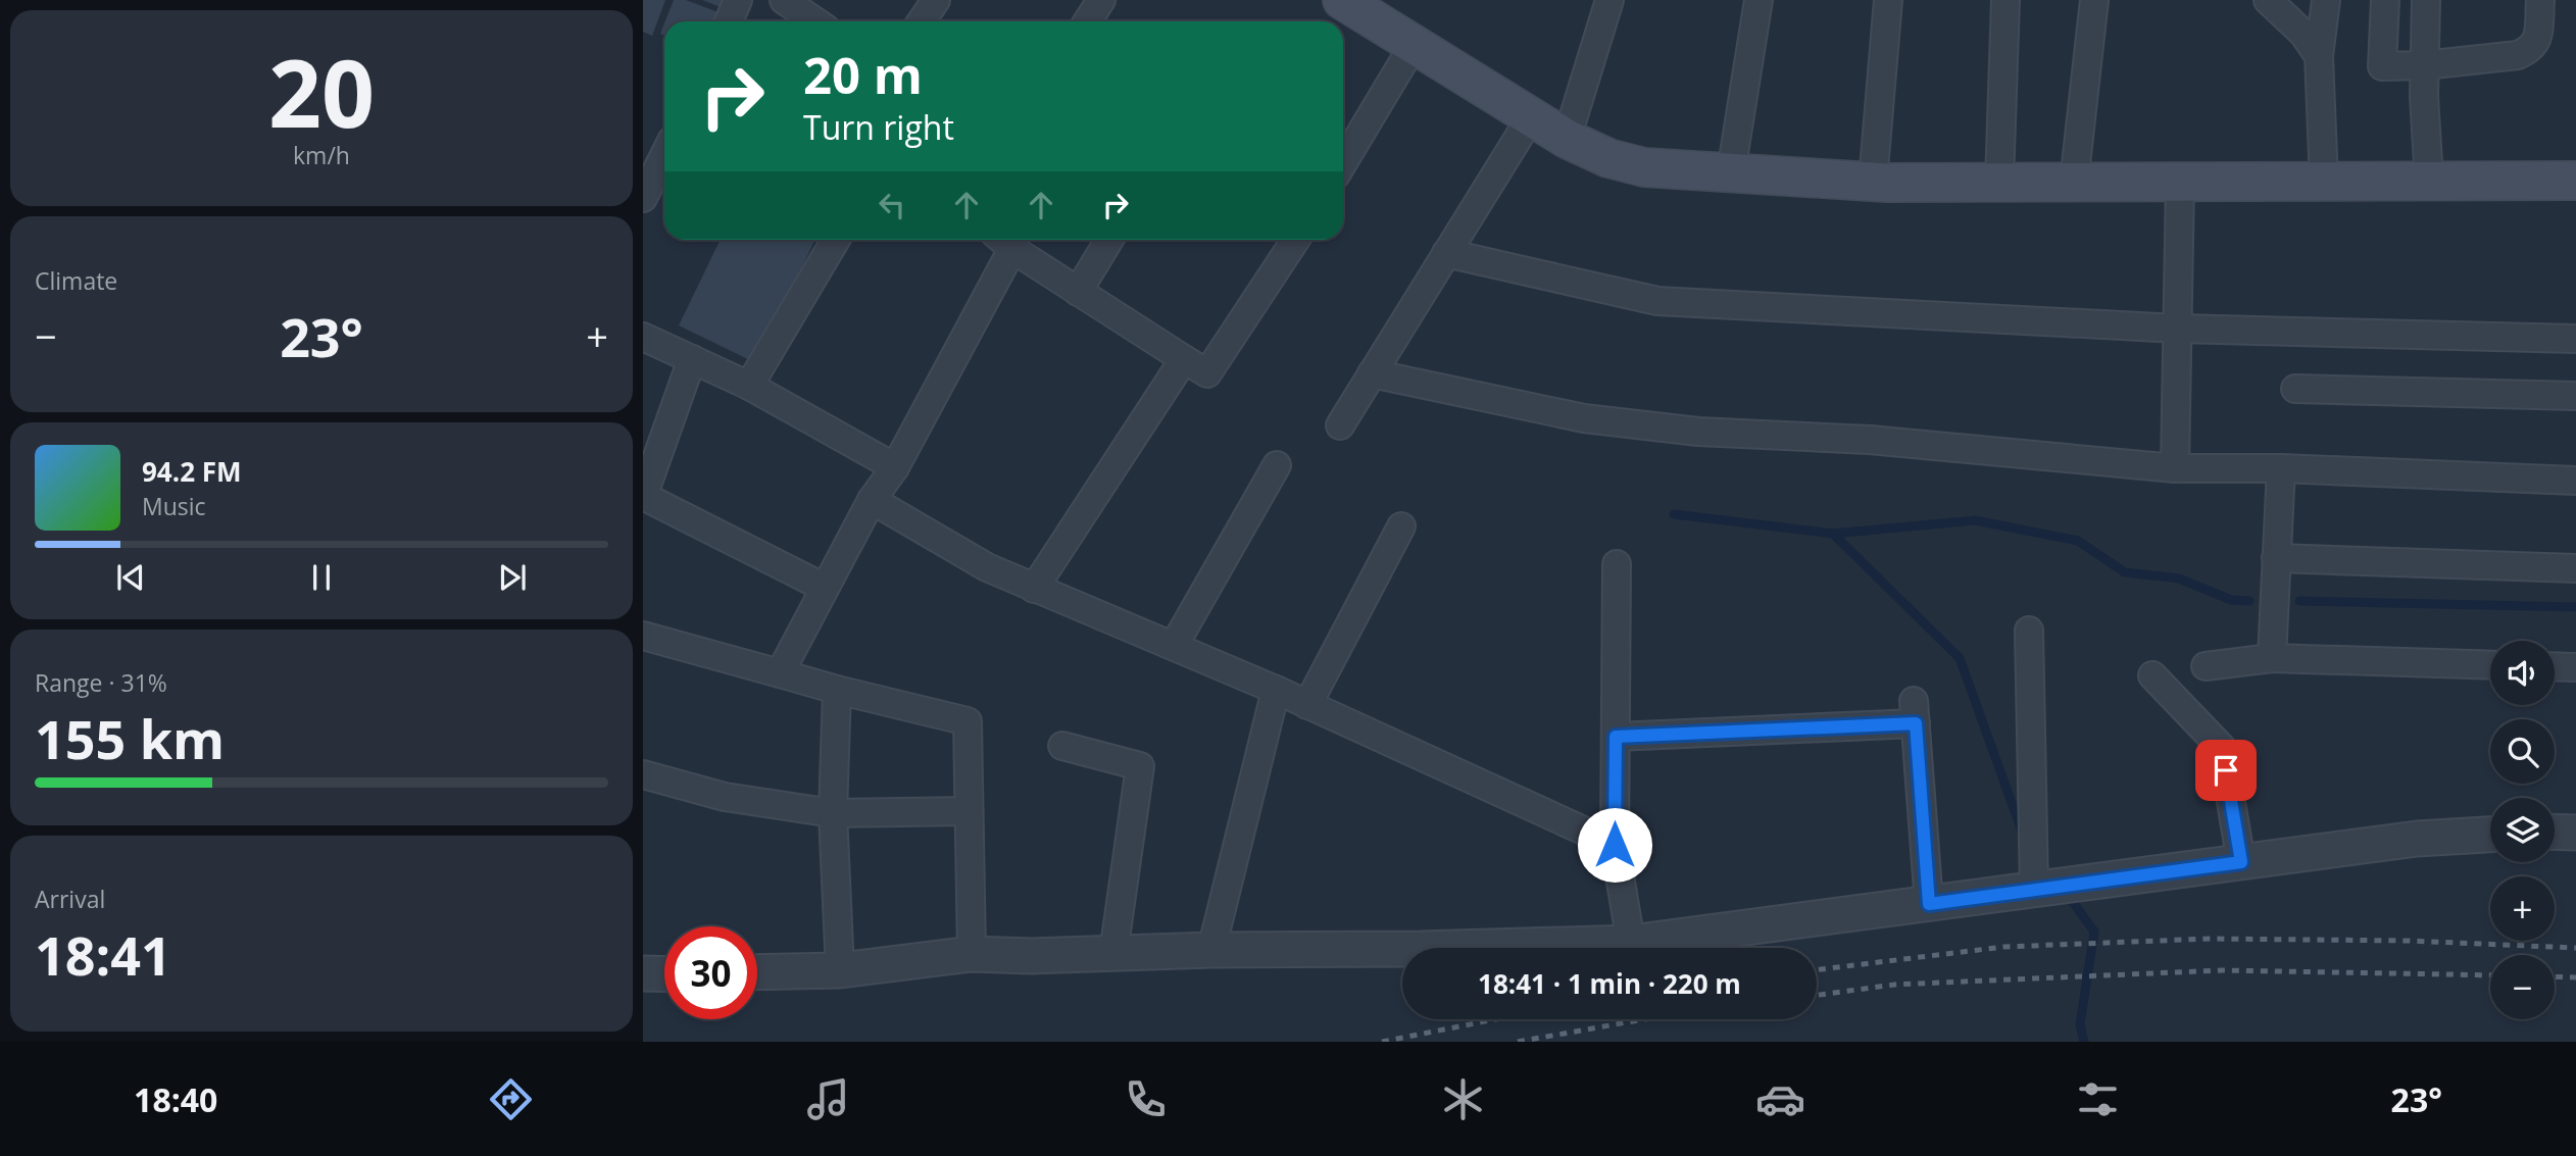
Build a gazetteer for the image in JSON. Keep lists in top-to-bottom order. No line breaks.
{"page":{"tile":[["20","km/h"],"Climate",["Range · 31%","155 km"],["Arrival","18:41"]],"turn":["20 m","Turn right"],"heat":["−","23°","+"],"song":["94.2 FM","Music"],"map_buttons":["+","−"],"limit":"30","trip":"18:41 · 1 min · 220 m","tabs":["18:40","23°"]}}
